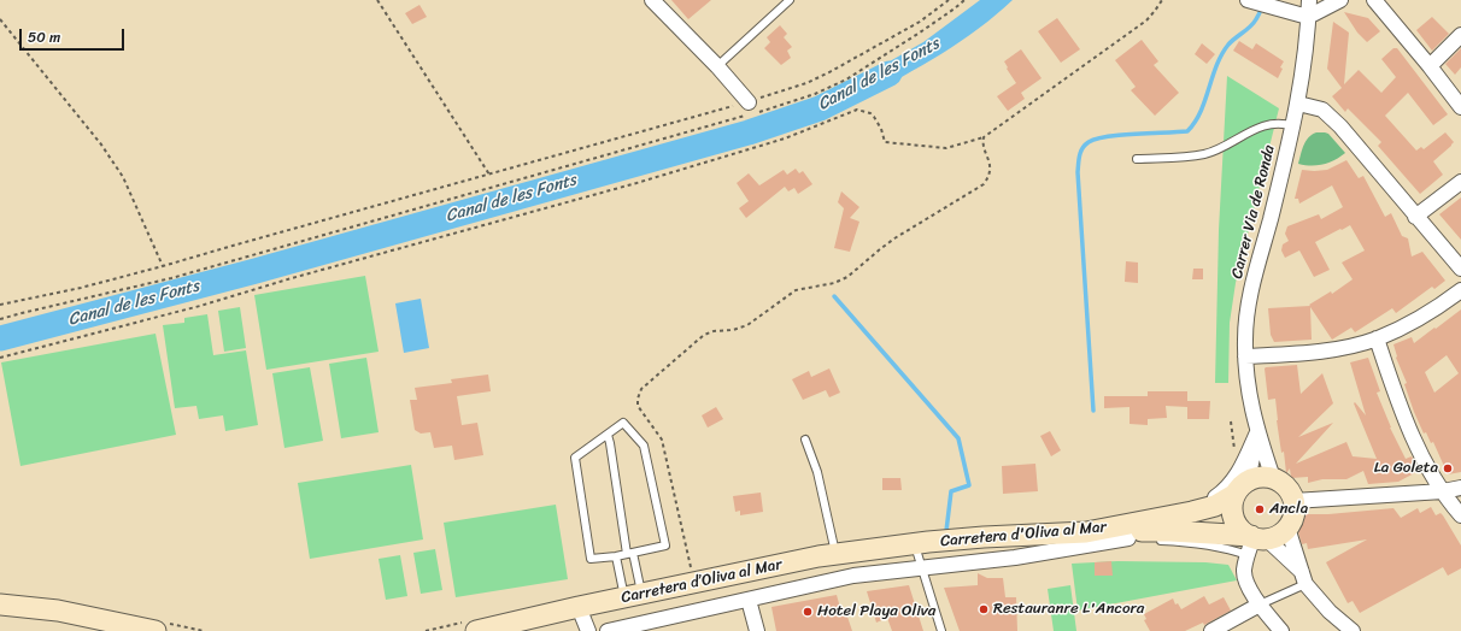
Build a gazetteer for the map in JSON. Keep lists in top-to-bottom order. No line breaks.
{"streets":{"street":["Carrer Via de Ronda","Carretera d'Oliva al Mar","Carretera d’Oliva al Mar"]},"crossings":[["Carrer Via de Ronda","Carretera d'Oliva al Mar"],["Carretera d'Oliva al Mar","Carretera d’Oliva al Mar"]],"water":["Canal de les Fonts"],"places":["La Goleta","Ancla","Restauranre L'Ancora","Hotel Playa Oliva"],"scale_bar":"50 m"}
